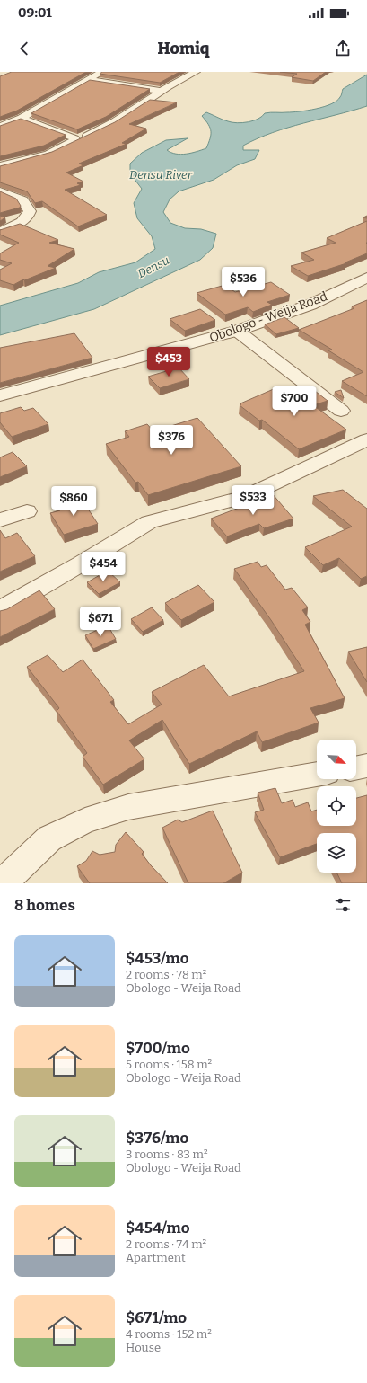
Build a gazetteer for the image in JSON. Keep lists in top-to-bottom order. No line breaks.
{"streets":{"street":["Obologo - Weija Road"]},"water":["Densu River","Densu"],"north":"bottom right","page":{"status":"09:01","header":"Homiq","price":["$536","$453","$700","$376","$533","$860","$454","$671"],"heading":"8 homes","list":[{"name":"$453/mo","note":"2 rooms · 78 m² · Obologo - Weija Road"},{"name":"$700/mo","note":"5 rooms · 158 m² · Obologo - Weija Road"},{"name":"$376/mo","note":"3 rooms · 83 m² · Obologo - Weija Road"},{"name":"$454/mo","note":"2 rooms · 74 m² · Apartment"},{"name":"$671/mo","note":"4 rooms · 152 m² · House"}]}}
